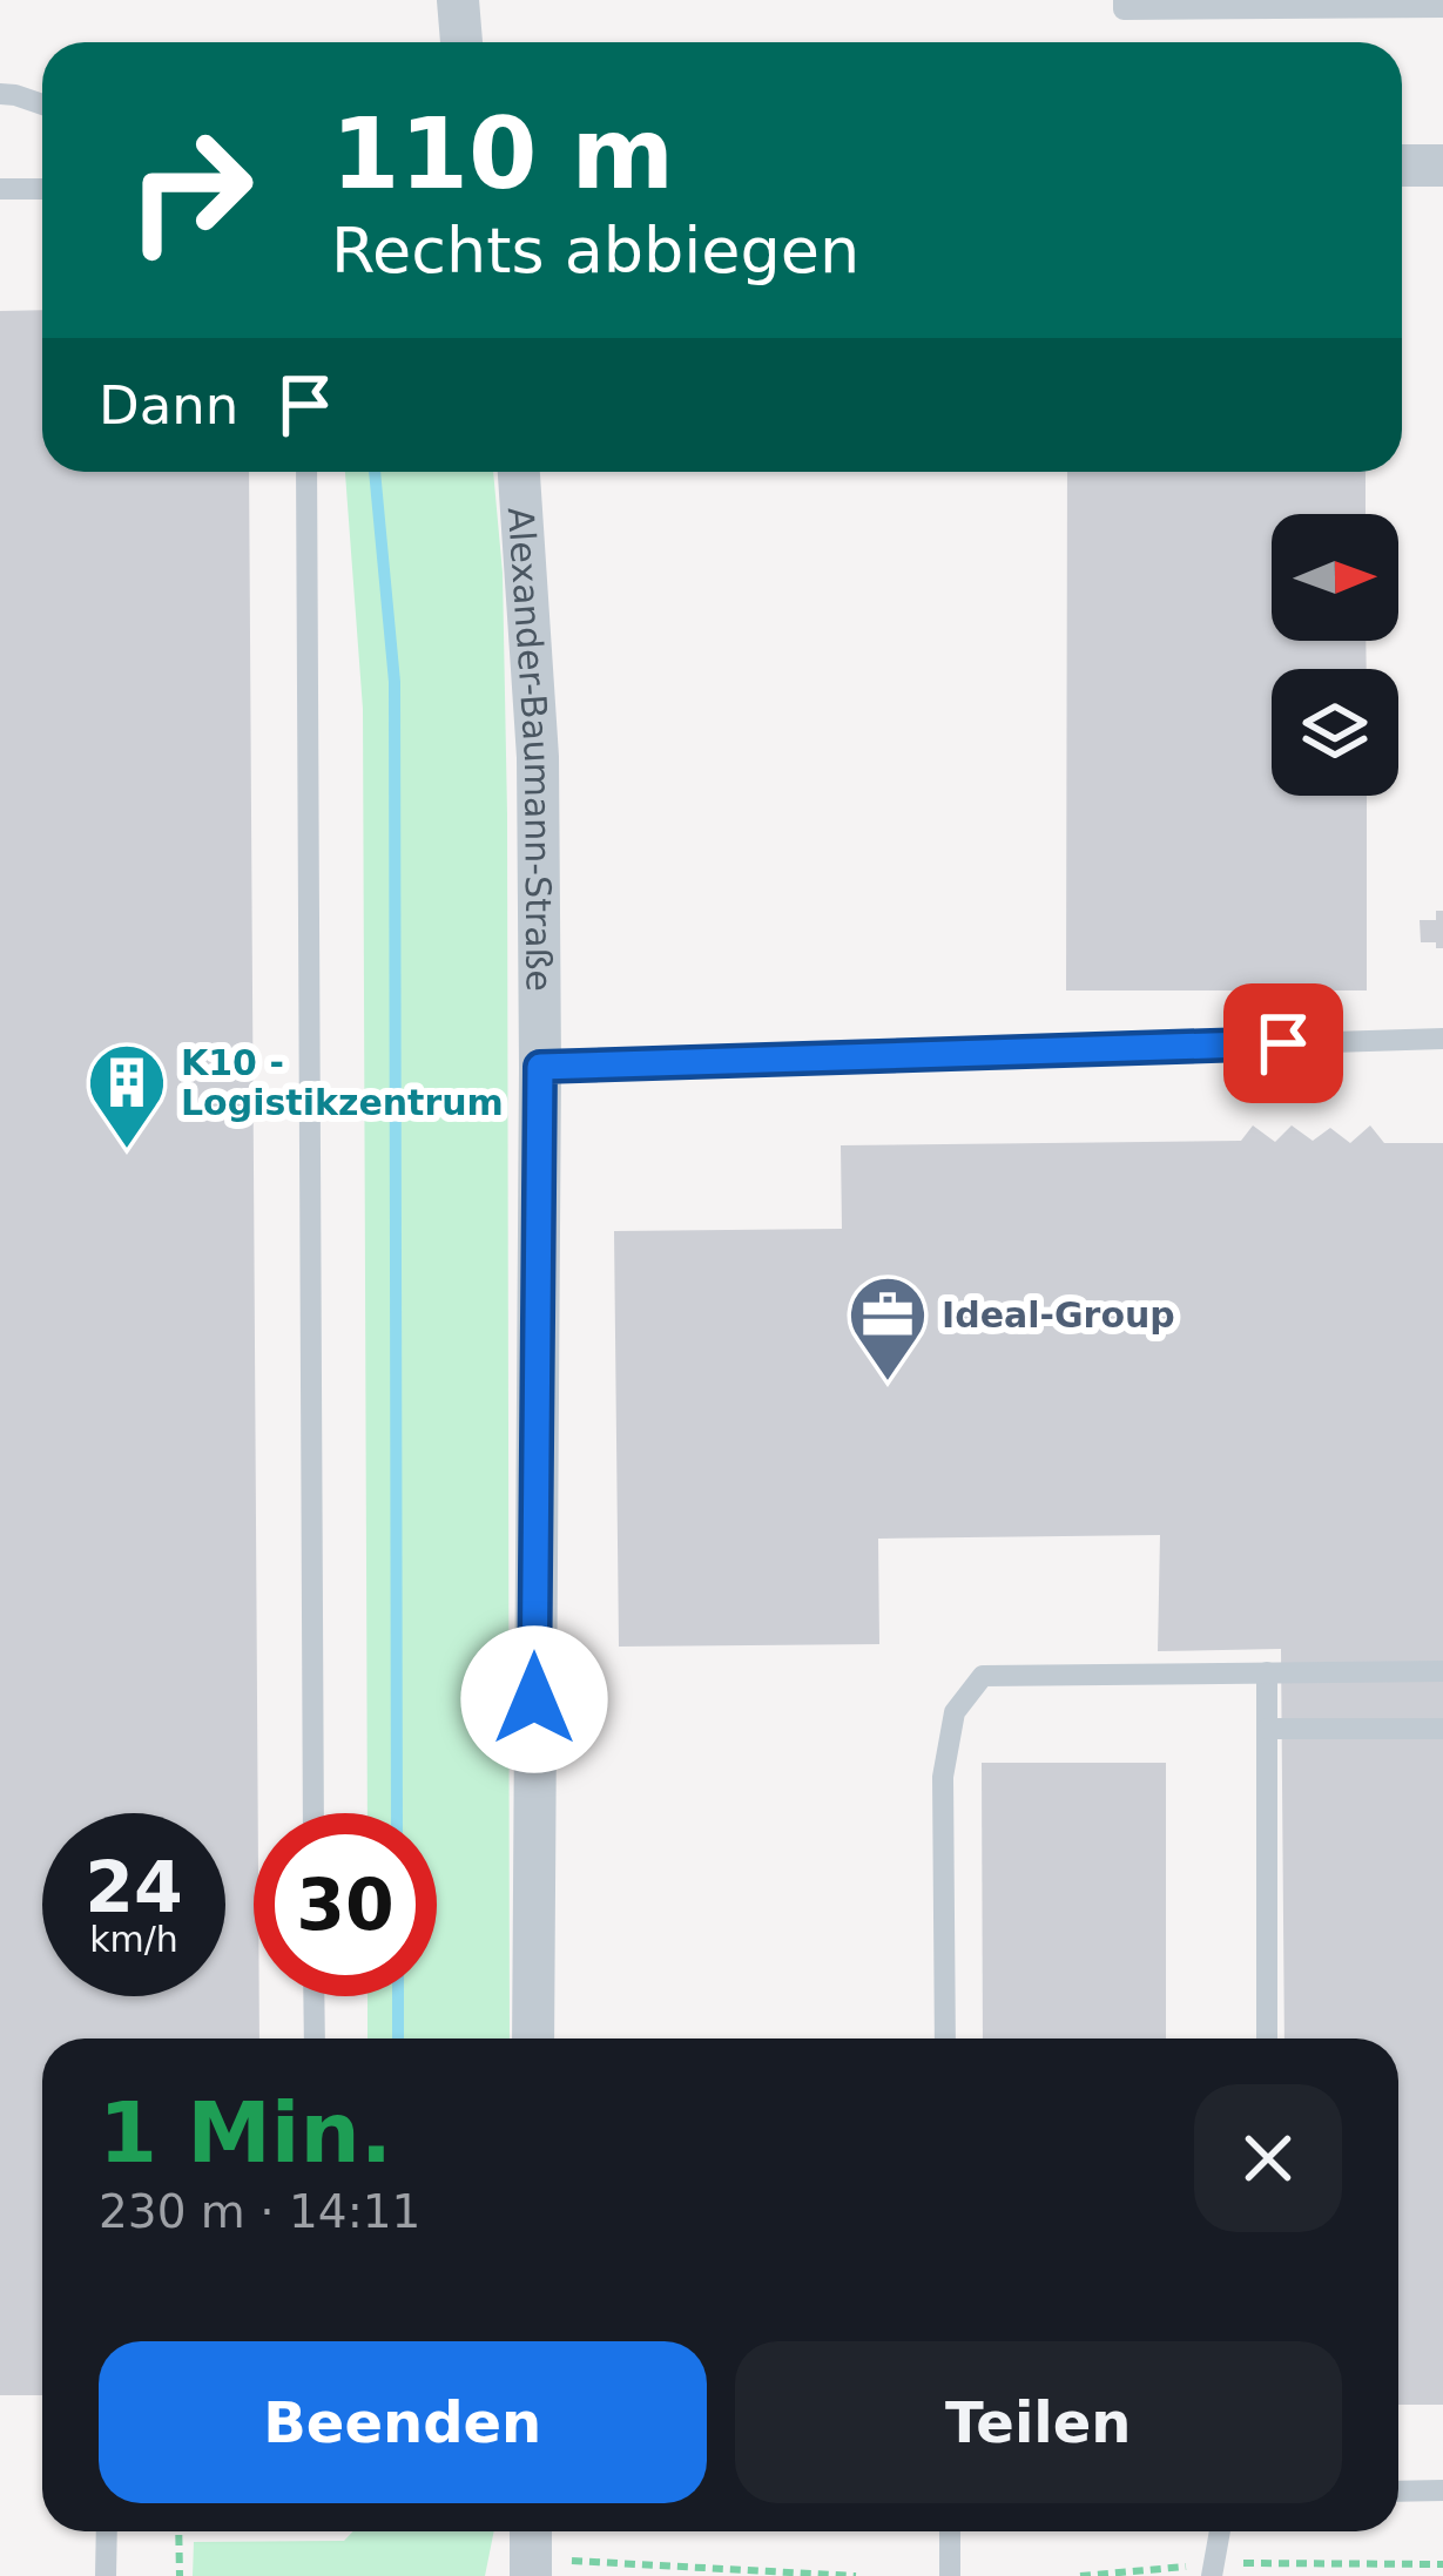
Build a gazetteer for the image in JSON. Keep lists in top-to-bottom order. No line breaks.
{"streets":{"street":["Alexander-Baumann-Straße"]},"places":{"building":["K10 - Logistikzentrum"],"office":["Ideal-Group"]},"north":"right","page":{"turn":["110 m","Rechts abbiegen"],"then":"Dann","speed":"24 km/h","limit":"30","heading":["1 Min.","230 m · 14:11"],"buttons":["Beenden","Teilen"]}}
